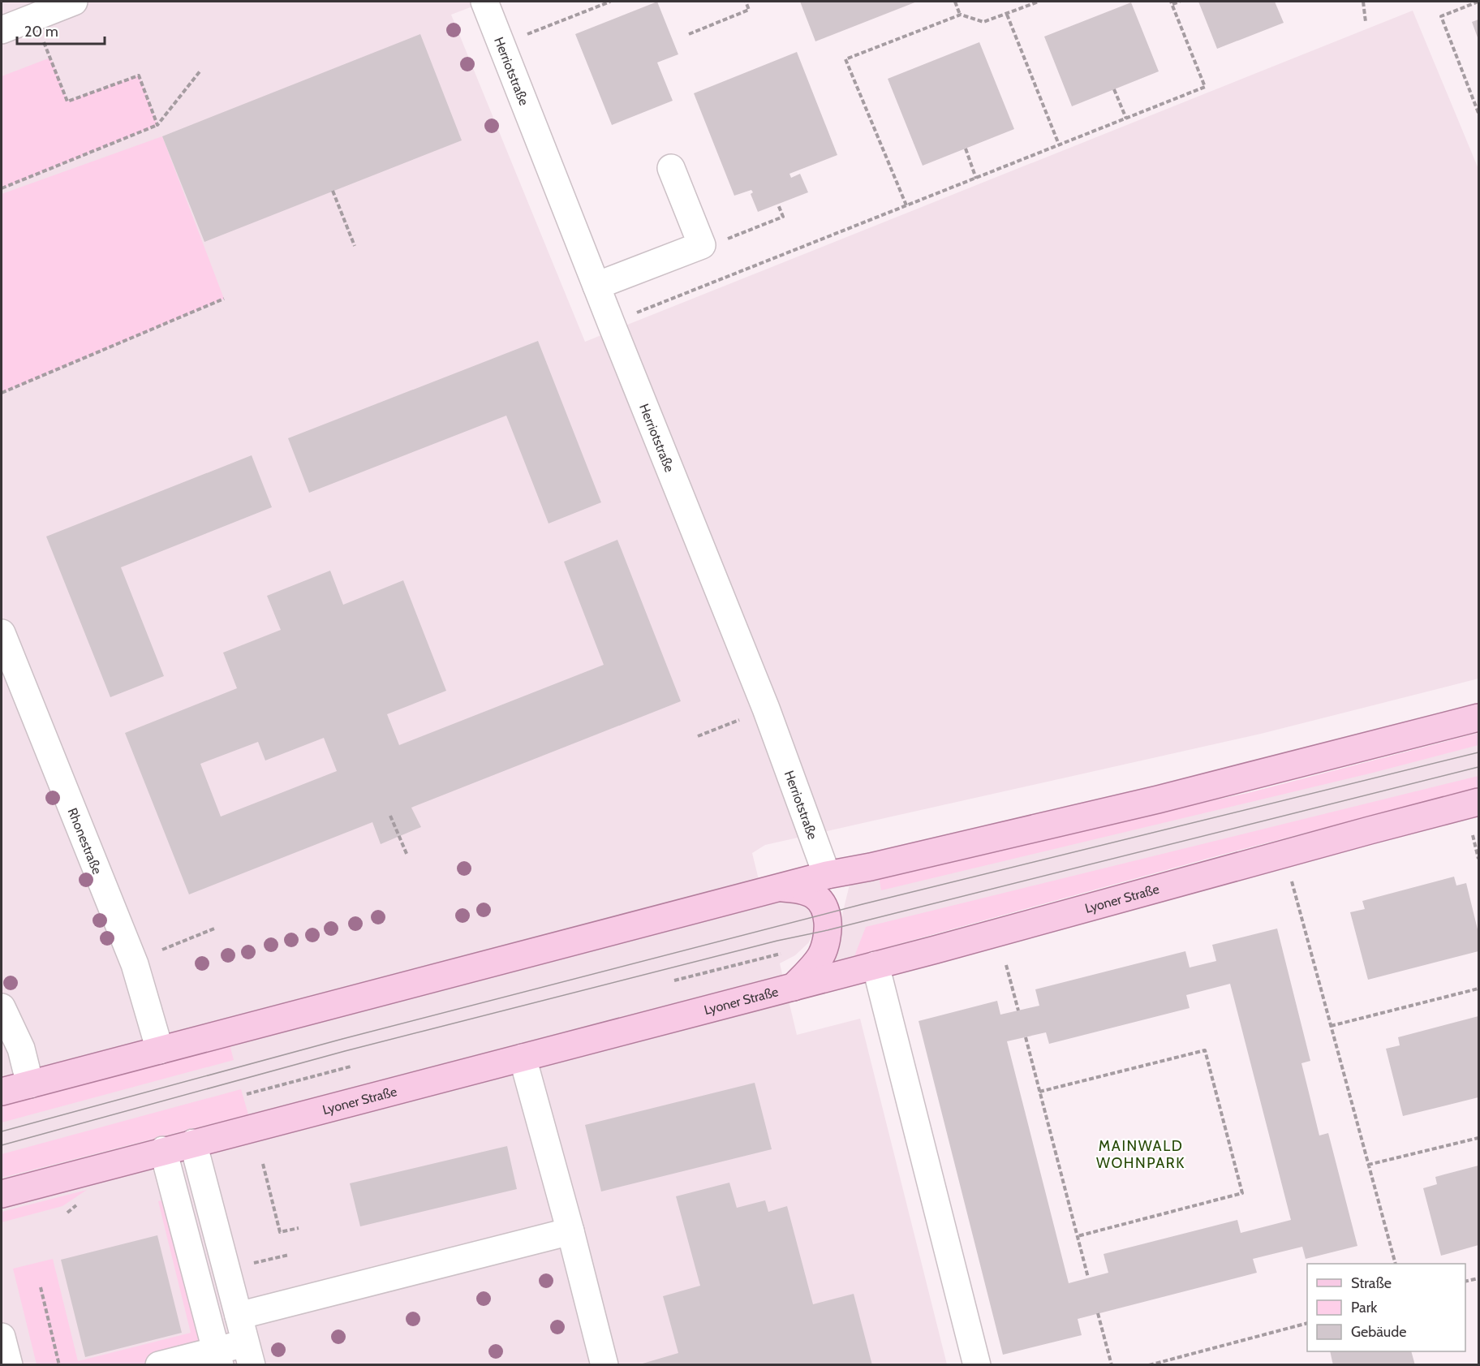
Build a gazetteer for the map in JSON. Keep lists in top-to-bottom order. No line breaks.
{"streets":{"main road":["Lyoner Straße"],"street":["Herriotstraße","Rhonestraße"]},"districts":["MAINWALD WOHNPARK"],"legend":["Straße","Park","Gebäude"],"scale_bar":"20 m"}
